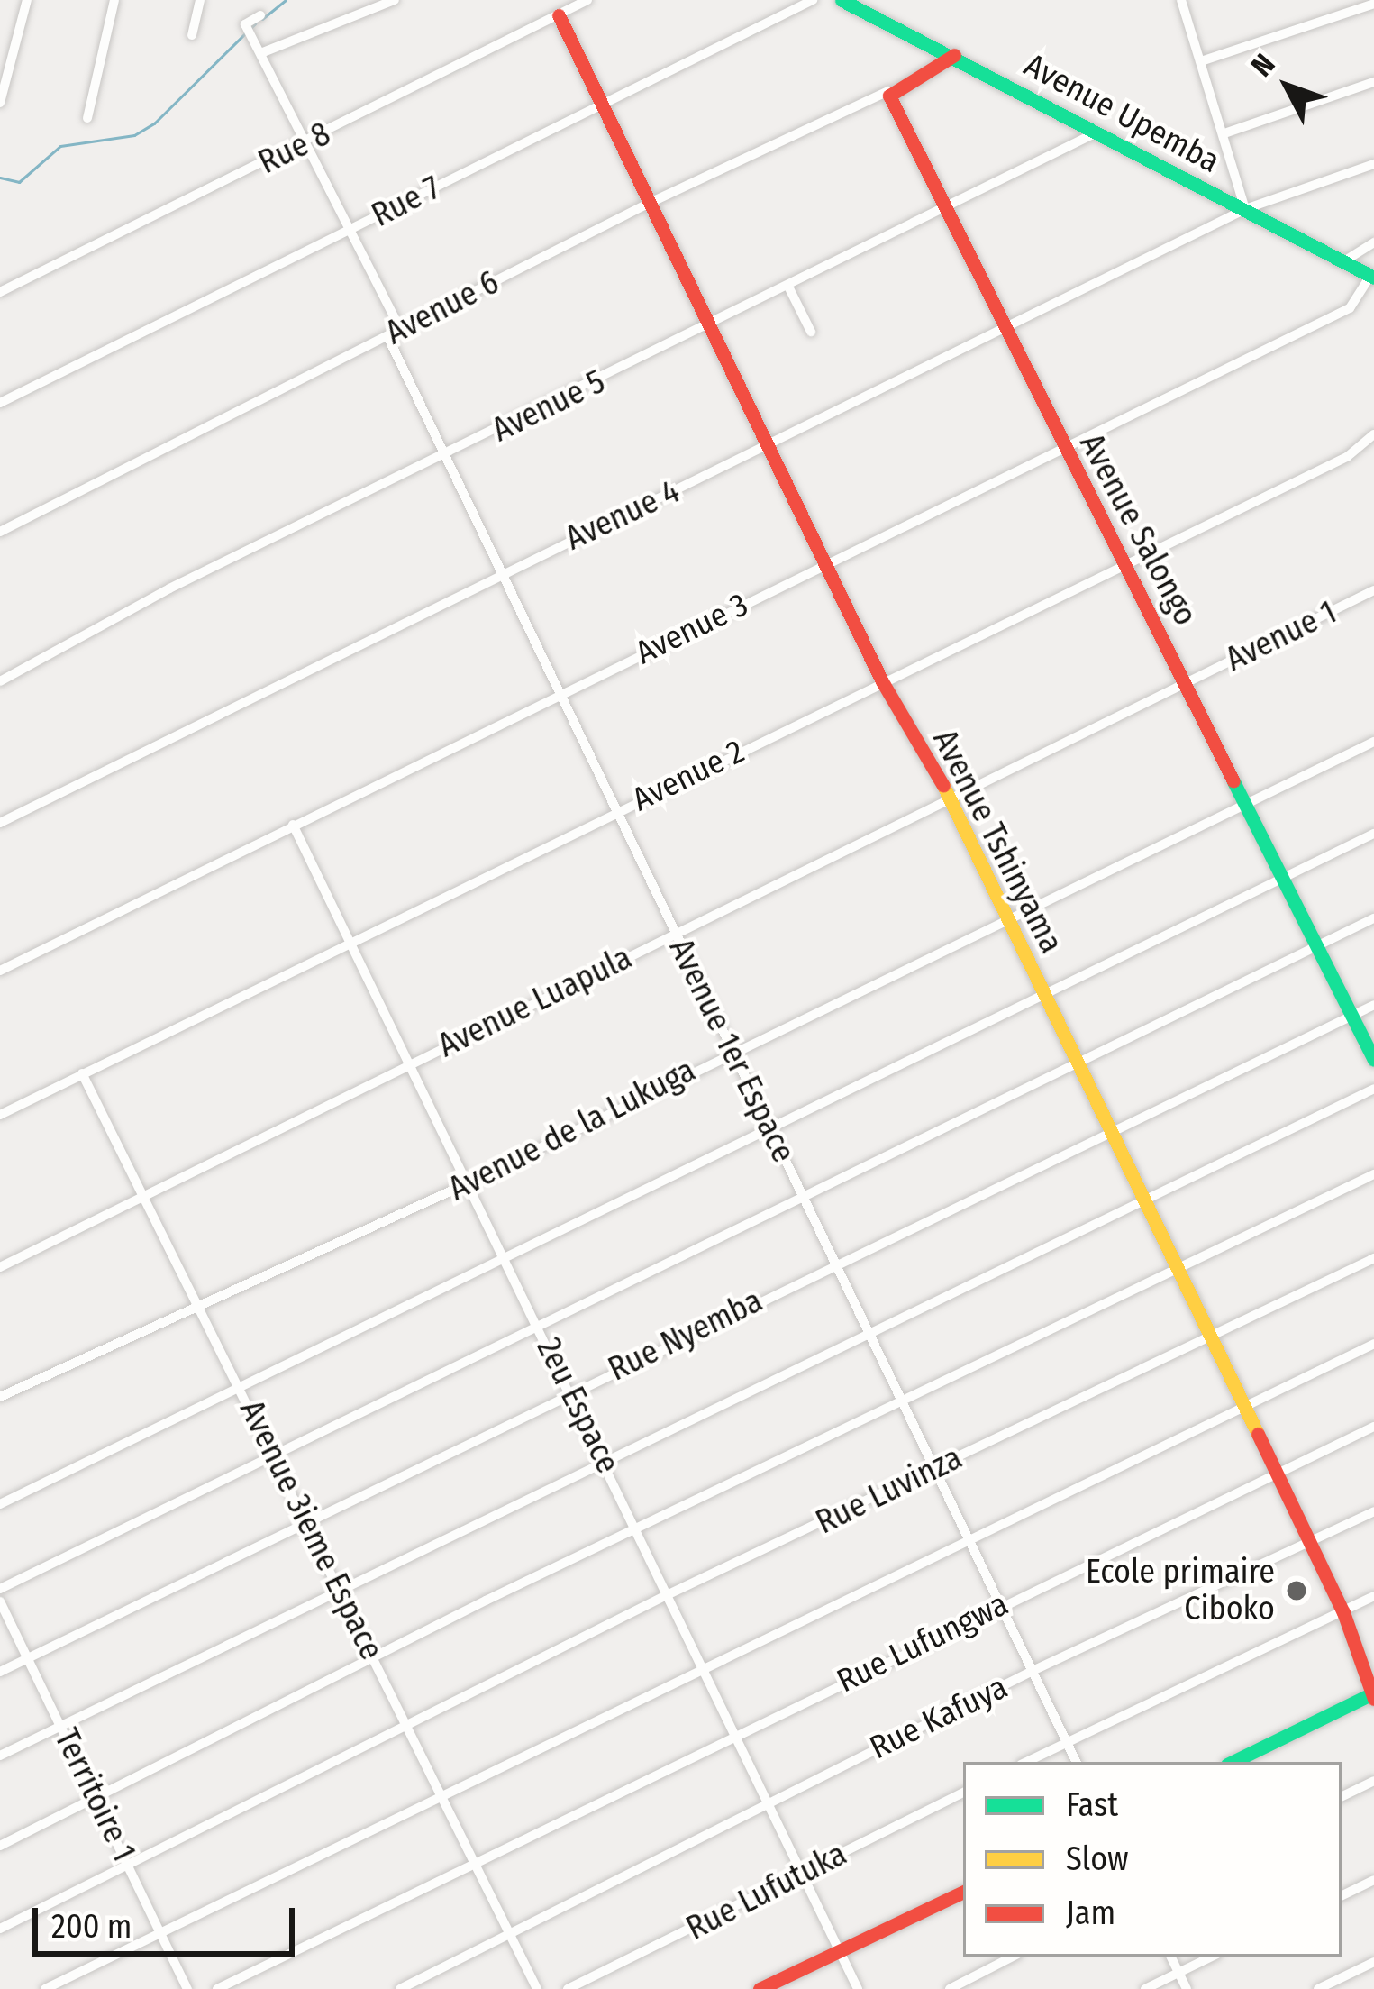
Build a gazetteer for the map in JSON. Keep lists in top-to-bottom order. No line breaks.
{"streets":{"street":["Avenue Upemba","Rue 8","Rue 7","Avenue 6","Avenue 5","Avenue 4","Avenue Salongo","Avenue 3","Avenue 1","Avenue 2","Avenue Tshinyama","Avenue Luapula","Avenue 1er Espace","Avenue de la Lukuga","Rue Nyemba","2eu Espace","Rue Luvinza","Avenue 3ieme Espace","Rue Lufungwa","Rue Kafuya","Territoire 1","Rue Lufutuka"]},"crossings":[["Avenue Upemba","Avenue 5"],["Avenue Upemba","Avenue 4"],["Avenue Upemba","Avenue 3"],["Rue 8","Avenue Tshinyama"],["Rue 7","Avenue Tshinyama"],["Avenue 6","Avenue Salongo"],["Avenue 6","Avenue Tshinyama"],["Avenue 6","Avenue 1er Espace"],["Avenue 5","Avenue Salongo"],["Avenue 5","Avenue Tshinyama"],["Avenue 5","Avenue 1er Espace"],["Avenue 4","Avenue Salongo"],["Avenue 4","Avenue Tshinyama"],["Avenue 4","Avenue 1er Espace"],["Avenue Salongo","Avenue 3"],["Avenue Salongo","Avenue 1"],["Avenue Salongo","Avenue 2"],["Avenue Salongo","Avenue Luapula"],["Avenue Salongo","Avenue de la Lukuga"],["Avenue Salongo","Rue Nyemba"],["Avenue 3","Avenue Tshinyama"],["Avenue 3","Avenue 1er Espace"],["Avenue 3","2eu Espace"],["Avenue 1","Avenue Luapula"],["Avenue 2","Avenue Tshinyama"],["Avenue 2","Avenue 1er Espace"],["Avenue 2","2eu Espace"],["Avenue 2","Avenue 3ieme Espace"],["Avenue Tshinyama","Avenue Luapula"],["Avenue Tshinyama","Avenue de la Lukuga"],["Avenue Tshinyama","Rue Nyemba"],["Avenue Tshinyama","Rue Luvinza"],["Avenue Tshinyama","Rue Lufungwa"],["Avenue Tshinyama","Rue Kafuya"],["Avenue Luapula","Avenue 1er Espace"],["Avenue Luapula","2eu Espace"],["Avenue Luapula","Avenue 3ieme Espace"],["Avenue 1er Espace","Avenue de la Lukuga"],["Avenue 1er Espace","Rue Nyemba"],["Avenue 1er Espace","Rue Luvinza"],["Avenue 1er Espace","Rue Lufungwa"],["Avenue 1er Espace","Rue Kafuya"],["Avenue de la Lukuga","2eu Espace"],["Avenue de la Lukuga","Avenue 3ieme Espace"],["Rue Nyemba","2eu Espace"],["Rue Nyemba","Avenue 3ieme Espace"],["Rue Nyemba","Territoire 1"],["2eu Espace","Rue Luvinza"],["2eu Espace","Rue Lufungwa"],["2eu Espace","Rue Kafuya"],["2eu Espace","Rue Lufutuka"],["Rue Luvinza","Avenue 3ieme Espace"],["Rue Luvinza","Territoire 1"],["Avenue 3ieme Espace","Rue Lufungwa"],["Avenue 3ieme Espace","Rue Kafuya"]],"places":["Ecole primaire Ciboko"],"legend":["Fast","Slow","Jam"],"scale_bar":"200 m","north":"top left"}
